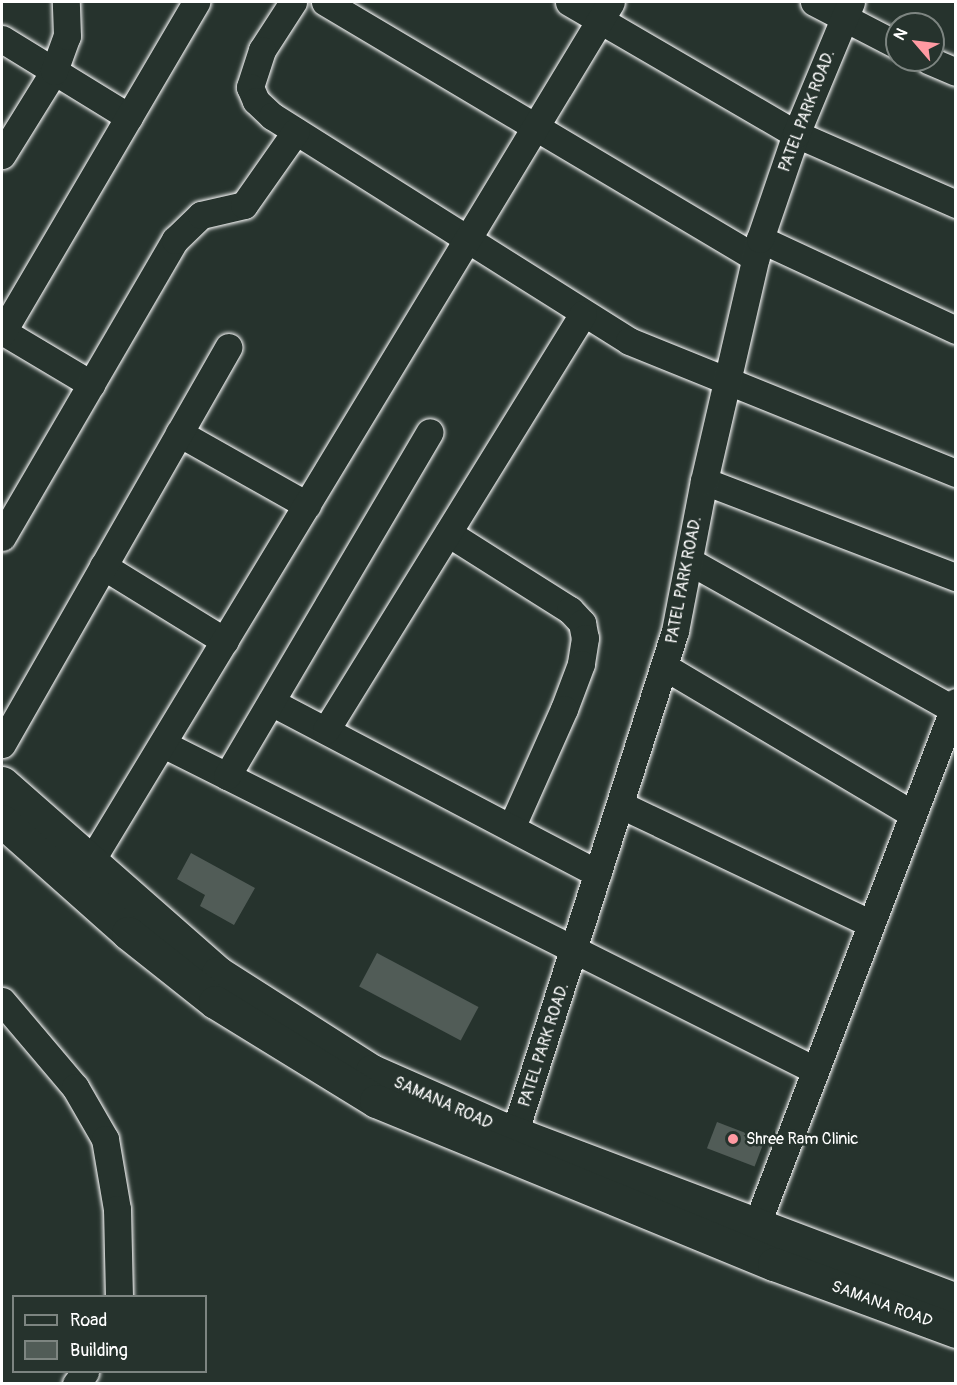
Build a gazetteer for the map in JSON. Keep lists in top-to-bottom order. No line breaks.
{"streets":{"main road":["SAMANA ROAD"],"street":["PATEL PARK ROAD."]},"crossings":[["PATEL PARK ROAD.","SAMANA ROAD"]],"places":["Shree Ram Clinic"],"legend":["Road","Building"],"north":"top left"}
